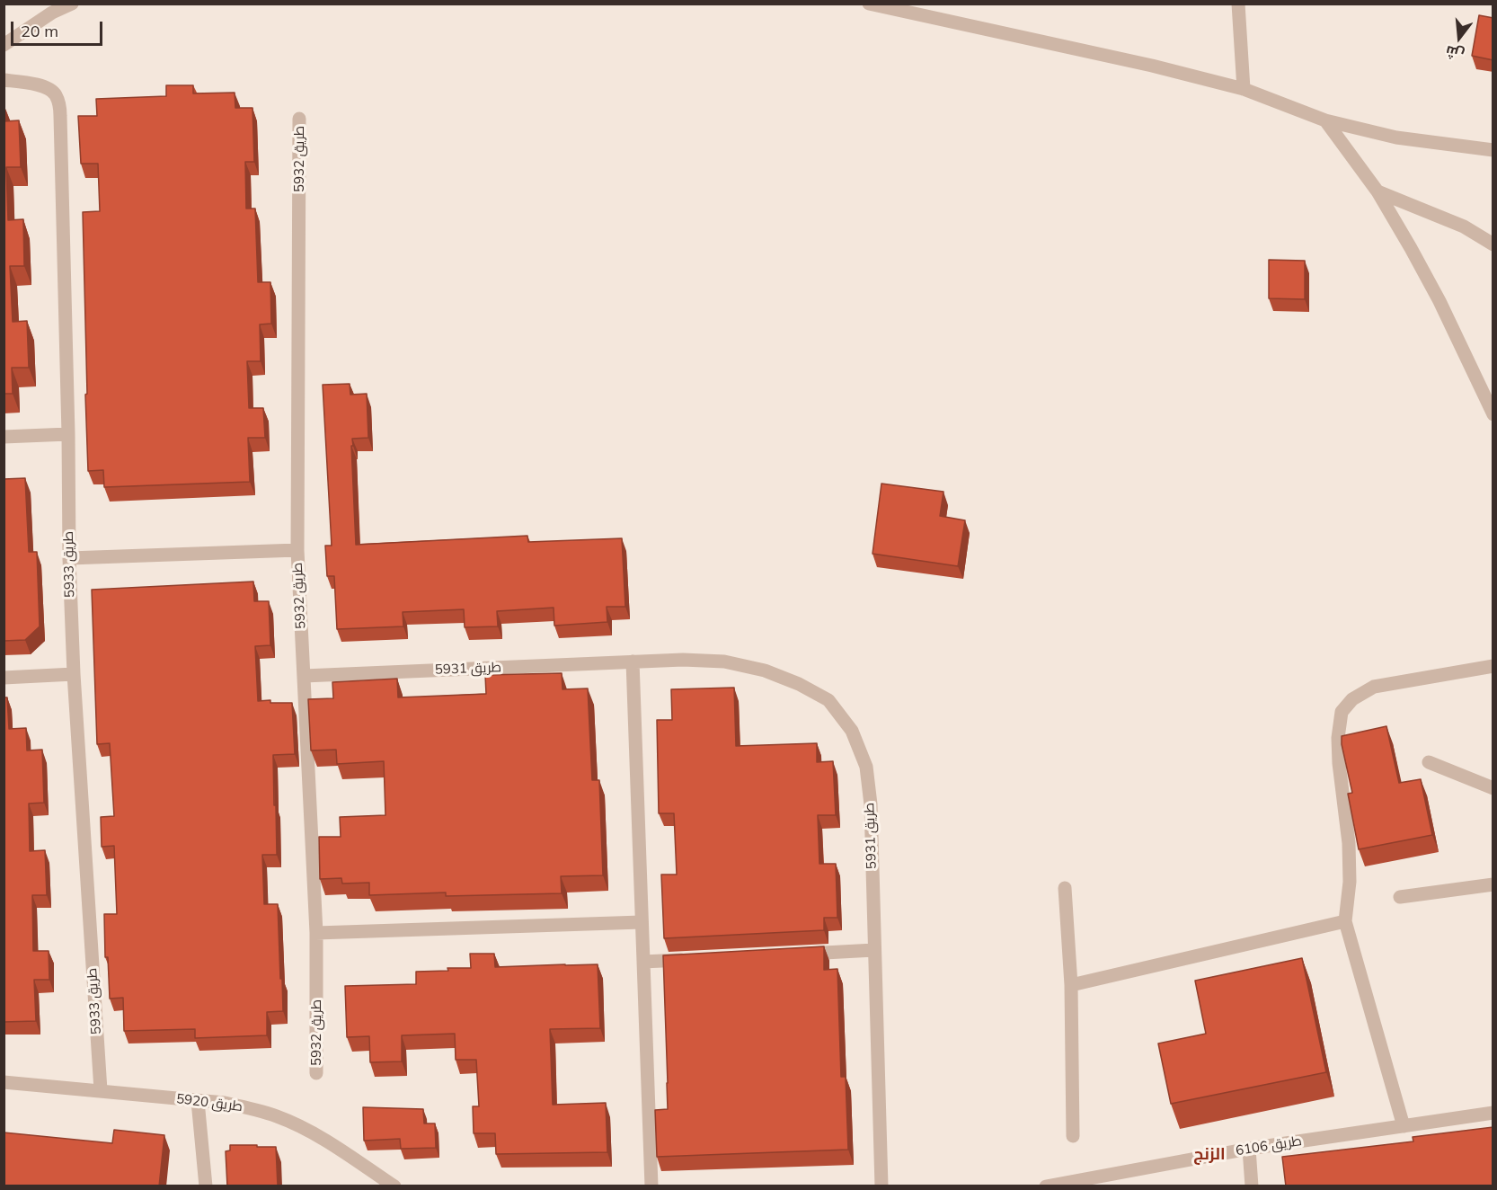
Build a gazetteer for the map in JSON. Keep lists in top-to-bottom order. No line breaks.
{"streets":{"street":["طريق 5932","طريق 5933","طريق 5931","طريق 5920","طريق 6106"]},"crossings":[["طريق 5932","طريق 5931"],["طريق 5933","طريق 5920"]],"districts":["الزنج"],"scale_bar":"20 m","north":"bottom"}
